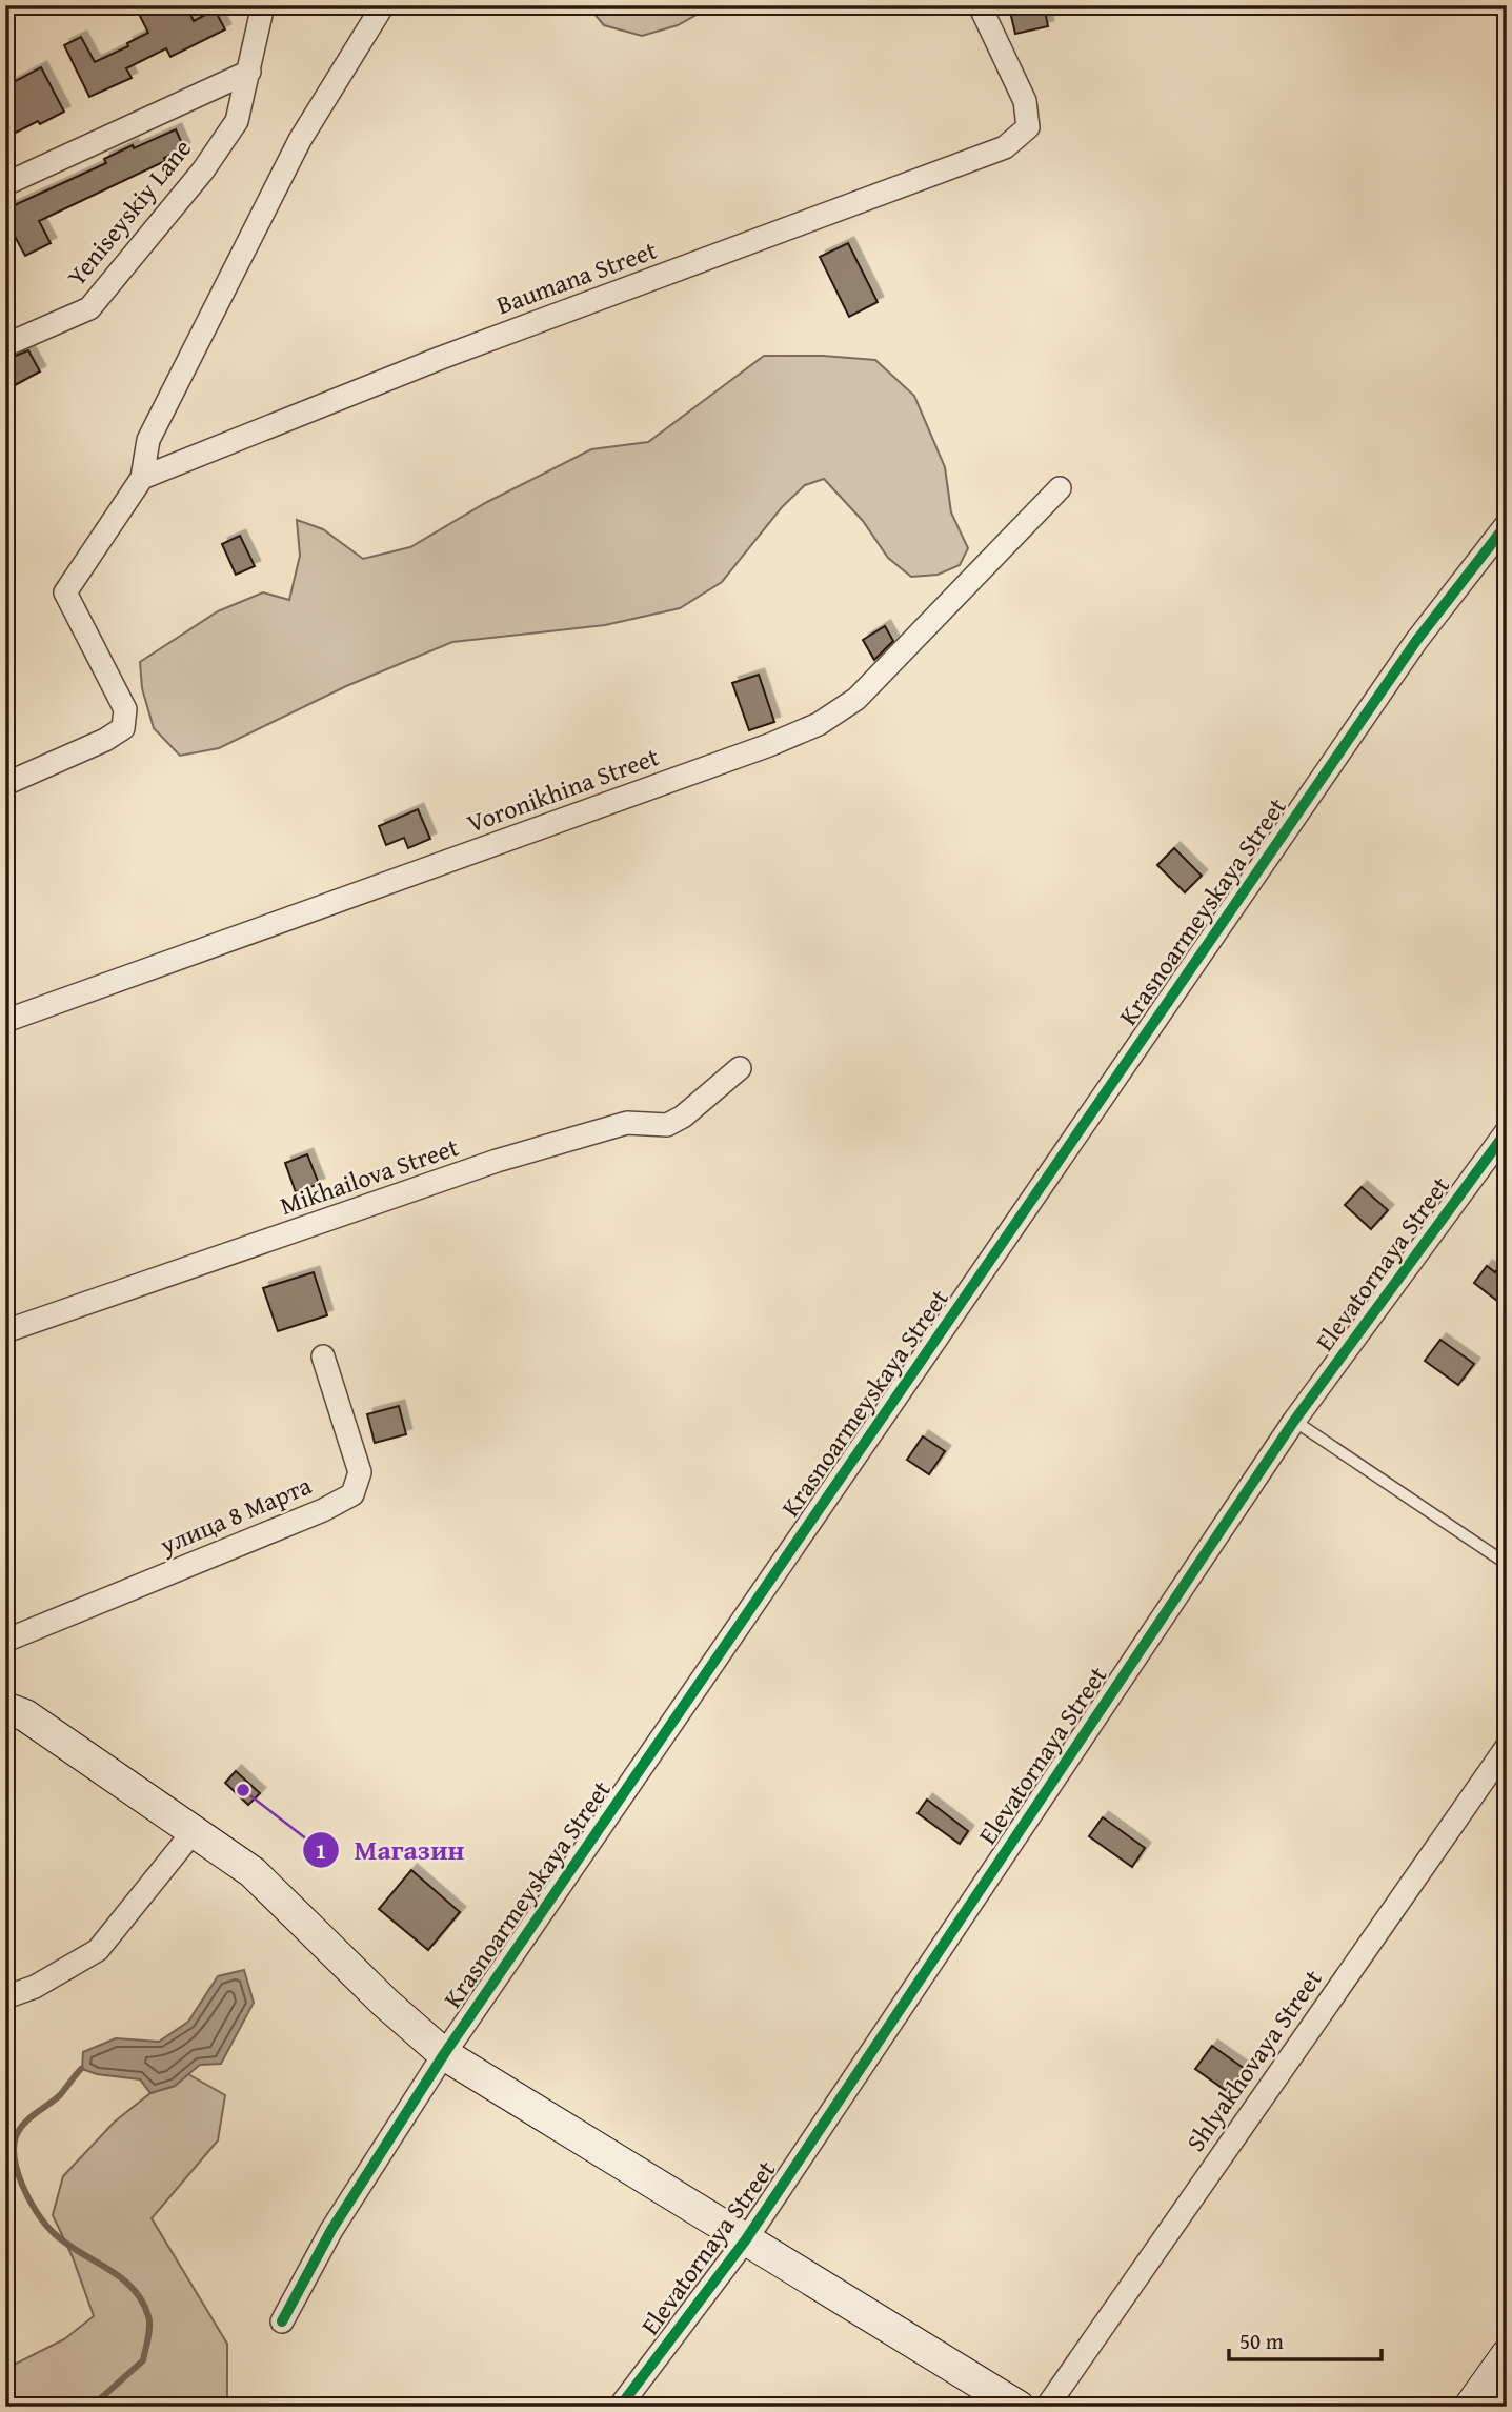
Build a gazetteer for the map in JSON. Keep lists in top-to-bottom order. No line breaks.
{"streets":{"street":["Yeniseyskiy Lane","Baumana Street","Voronikhina Street","Krasnoarmeyskaya Street","Mikhailova Street","Elevatornaya Street","улица 8 Марта","Shlyakhovaya Street"]},"places":["Магазин"],"scale_bar":"50 m"}
